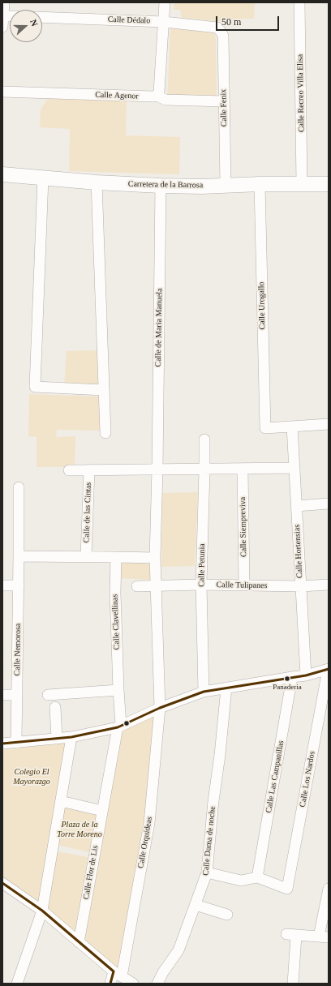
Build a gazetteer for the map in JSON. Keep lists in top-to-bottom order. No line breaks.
{"streets":{"street":["Calle Dédalo","Calle Recreo Villa Elisa","Calle Agenor","Calle Fenix","Carretera de la Barrosa","Calle Urogallo","Calle de Maria Manuela","Calle de las Cintas","Calle Siempreviva","Calle Hortensias","Calle Petunia","Calle Tulipanes","Calle Clavellinas","Calle Nemorosa","Calle Las Campanillas","Calle Los Nardos","Calle Dama de noche","Calle Orquídeas","Calle Flor de Lis"]},"crossings":[["Calle Dédalo","Calle Fenix"],["Calle Recreo Villa Elisa","Carretera de la Barrosa"],["Calle Agenor","Calle Fenix"],["Calle Fenix","Carretera de la Barrosa"],["Carretera de la Barrosa","Calle Urogallo"],["Carretera de la Barrosa","Calle de Maria Manuela"],["Calle Urogallo","Calle Hortensias"],["Calle de Maria Manuela","Calle Tulipanes"],["Calle de Maria Manuela","Calle Orquídeas"],["Calle Siempreviva","Calle Tulipanes"],["Calle Hortensias","Calle Tulipanes"],["Calle Petunia","Calle Tulipanes"],["Calle Tulipanes","Calle Orquídeas"],["Calle Clavellinas","Calle Flor de Lis"],["Calle Las Campanillas","Calle Los Nardos"]],"parks":["Colegio El Mayorazgo","Plaza de la Torre Moreno"],"places":["Panaderia"],"scale_bar":"50 m","north":"right"}
